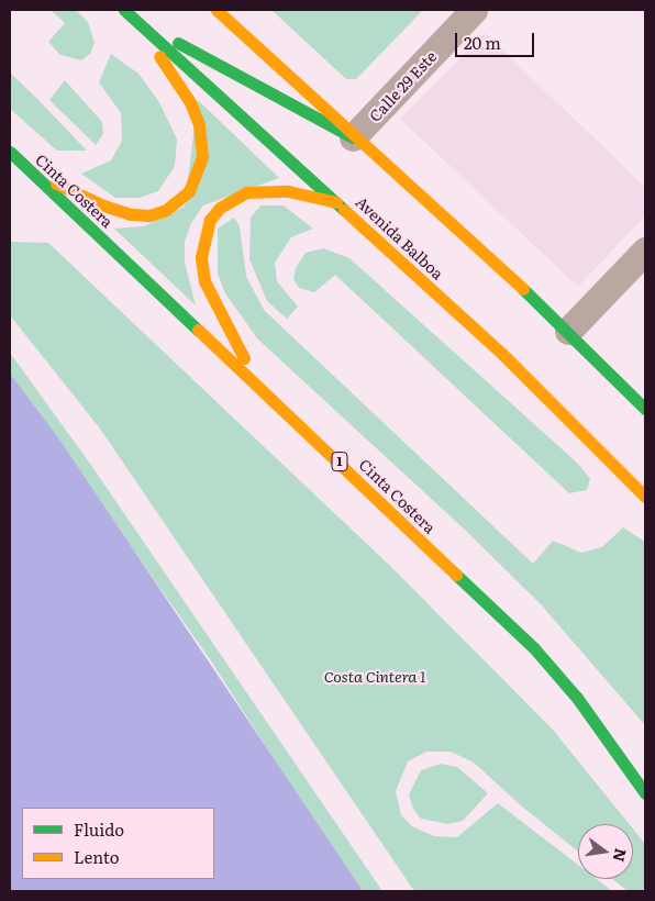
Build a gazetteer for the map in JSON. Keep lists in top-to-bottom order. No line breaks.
{"streets":{"main road":["Cinta Costera","Avenida Balboa","1"],"street":["Calle 29 Este"]},"parks":["Costa Cintera 1"],"legend":["Fluido","Lento"],"scale_bar":"20 m","north":"right"}
